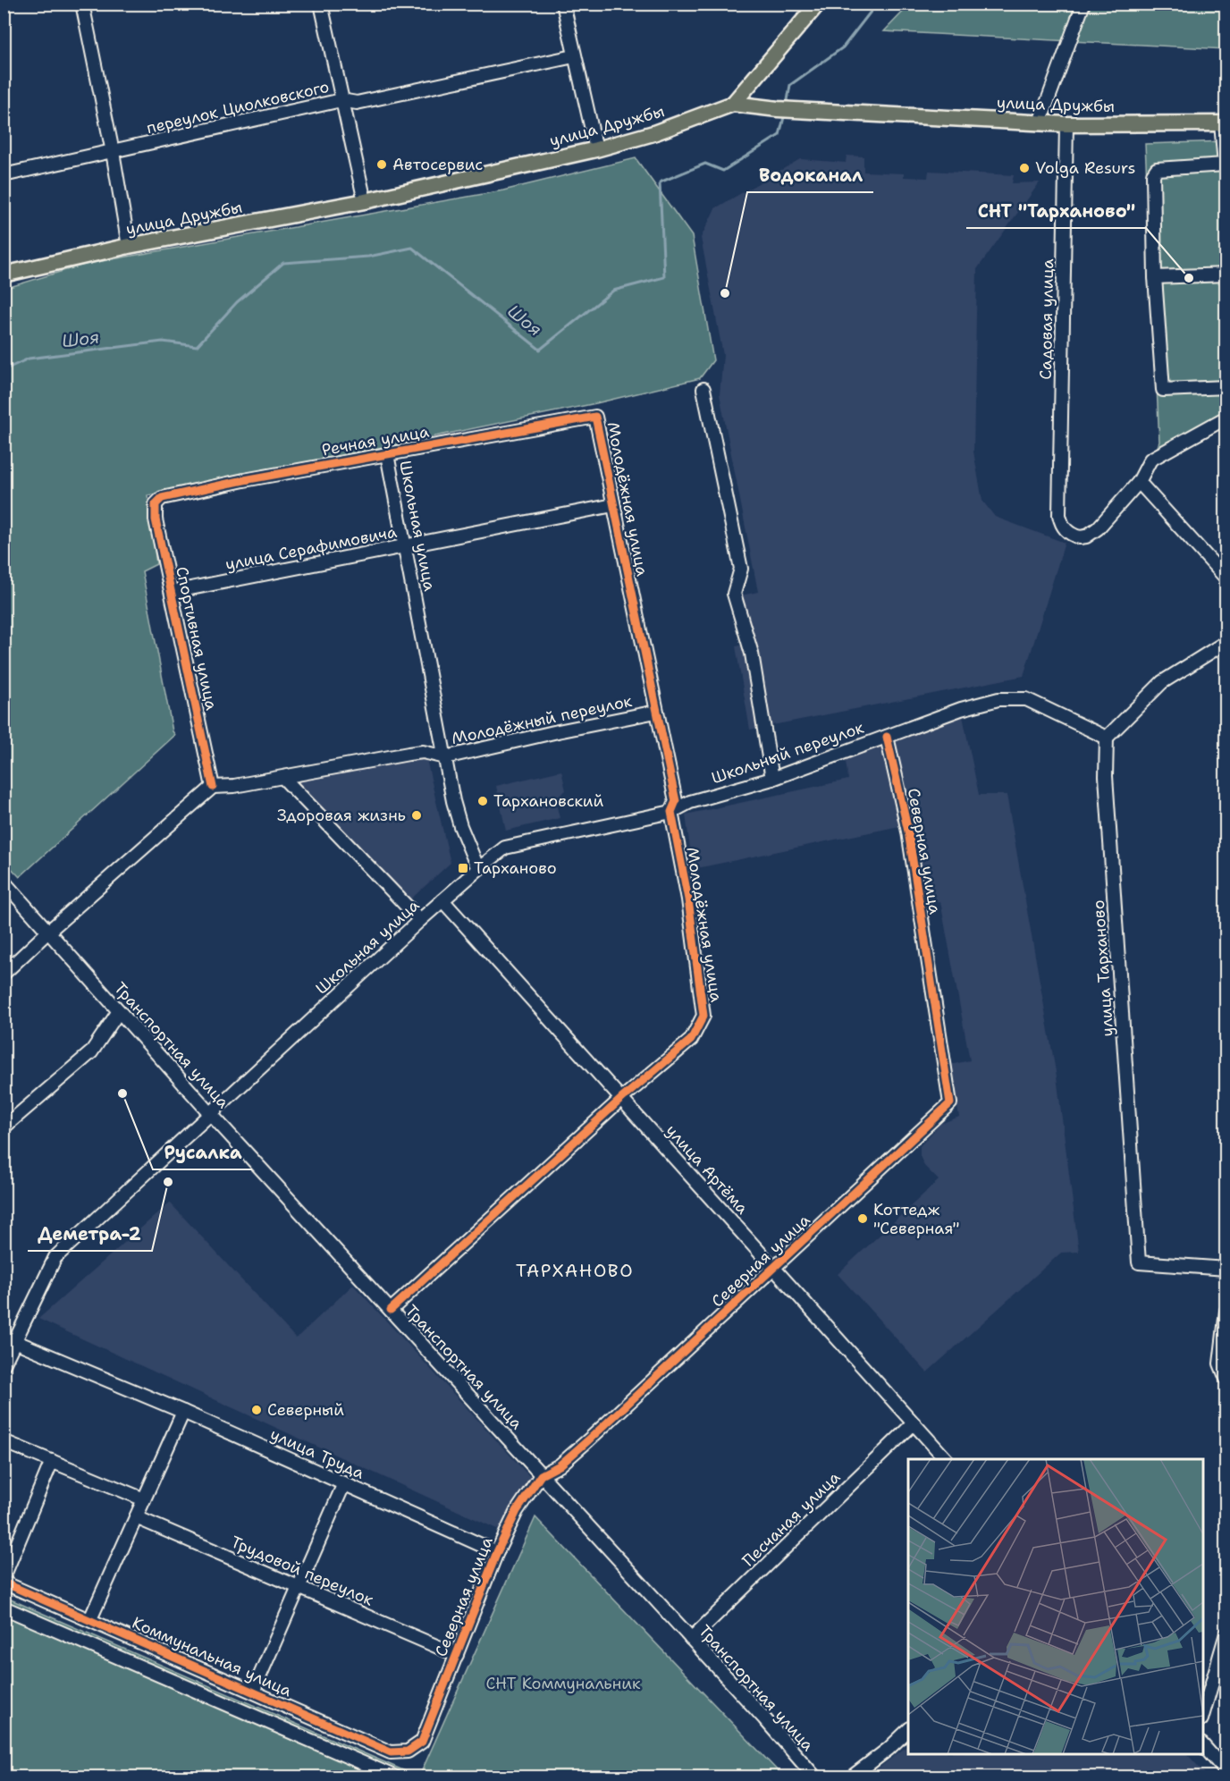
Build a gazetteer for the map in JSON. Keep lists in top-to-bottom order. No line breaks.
{"streets":{"main road":["улица Дружбы"],"street":["переулок Циолковского","Садовая улица","Речная улица","Молодёжная улица","Школьная улица","улица Серафимовича","Спортивная улица","Молодёжный переулок","Школьный переулок","Северная улица","улица Тарханово","Транспортная улица","улица Артёма","улица Труда","Песчаная улица","Трудовой переулок","Коммунальная улица"]},"crossings":[["улица Дружбы","Садовая улица"],["Речная улица","Молодёжная улица"],["Речная улица","Школьная улица"],["Речная улица","Спортивная улица"],["Молодёжная улица","улица Серафимовича"],["Молодёжная улица","Молодёжный переулок"],["Молодёжная улица","Школьный переулок"],["Молодёжная улица","Транспортная улица"],["Молодёжная улица","улица Артёма"],["Школьная улица","улица Серафимовича"],["Школьная улица","Молодёжный переулок"],["Школьная улица","Школьный переулок"],["Школьная улица","Транспортная улица"],["Школьная улица","улица Артёма"],["Школьная улица","улица Труда"],["улица Серафимовича","Спортивная улица"],["Спортивная улица","Молодёжный переулок"],["Школьный переулок","Северная улица"],["Школьный переулок","улица Тарханово"],["Северная улица","Транспортная улица"],["Северная улица","улица Артёма"],["Северная улица","улица Труда"],["Северная улица","Трудовой переулок"],["Северная улица","Коммунальная улица"],["Транспортная улица","Песчаная улица"],["улица Артёма","Песчаная улица"]],"districts":["ТАРХАНОВО"],"water":["Шоя"],"parks":["СНТ Коммунальник"],"places":{"other":["Автосервис","Volga Resurs","СНТ \"Тарханово\"","Водоканал","Тархановский","Здоровая жизнь","Русалка","Деметра-2","Коттедж \"Северная\"","Северный"],"transit":["Тарханово"]}}
